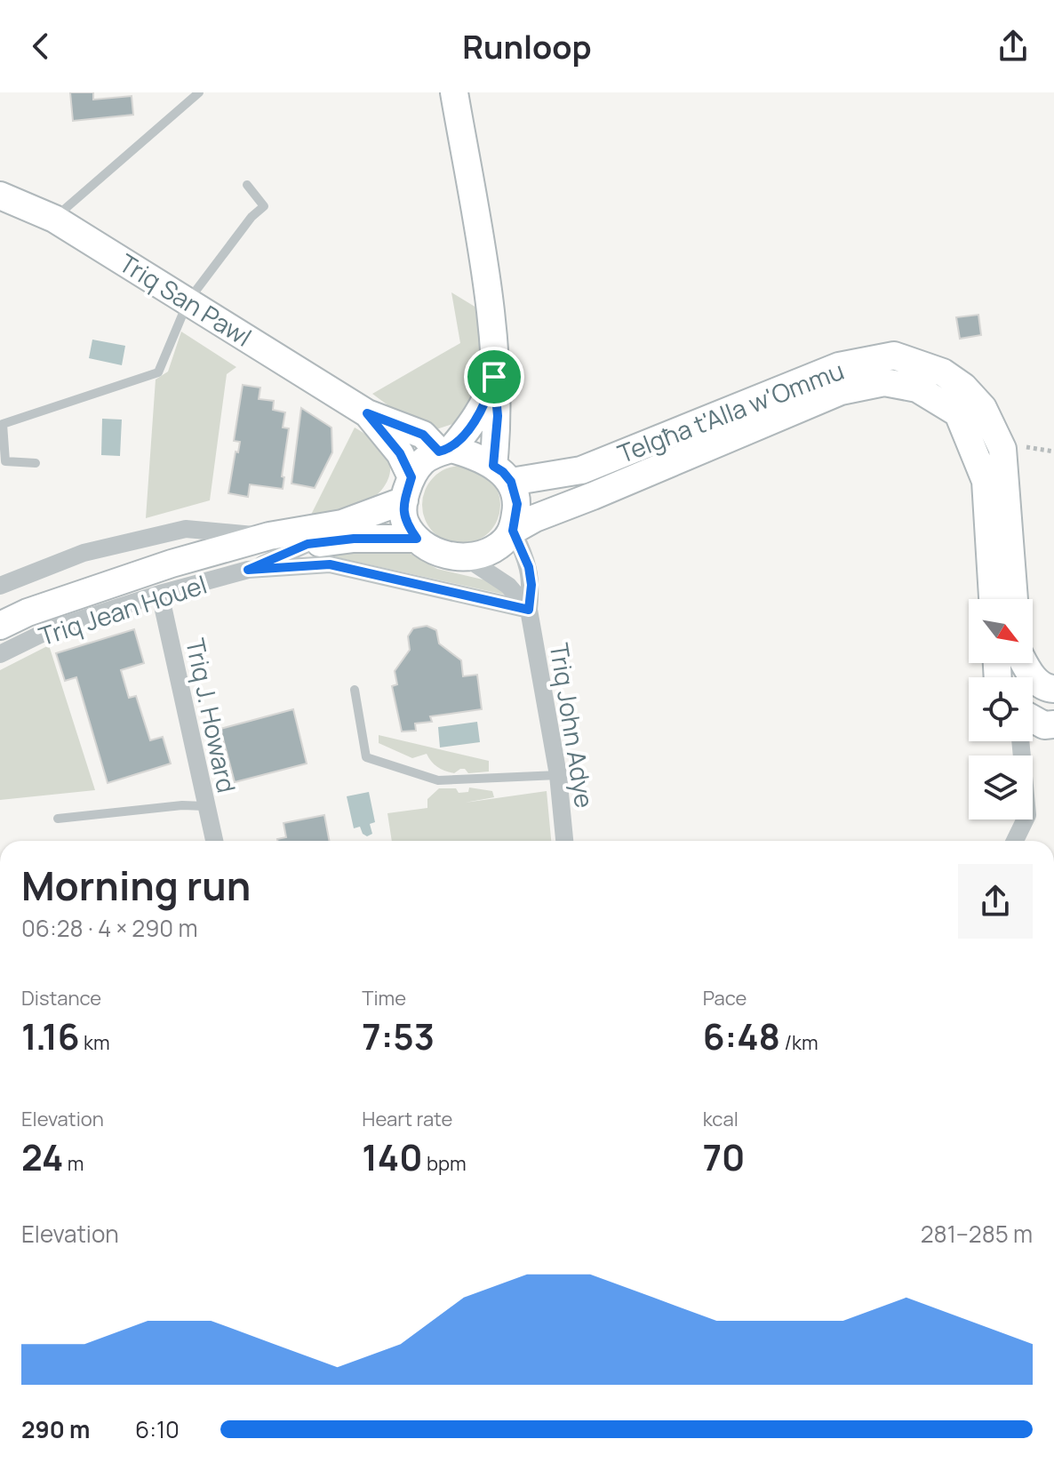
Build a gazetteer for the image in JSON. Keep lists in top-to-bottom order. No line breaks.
{"streets":{"main road":["Triq San Pawl","Telgħa t'Alla w'Ommu","Triq Jean Houel"],"street":["Triq J. Howard","Triq John Adye"]},"crossings":[["Triq San Pawl","Telgħa t'Alla w'Ommu"],["Triq San Pawl","Triq Jean Houel"],["Triq San Pawl","Triq John Adye"],["Telgħa t'Alla w'Ommu","Triq Jean Houel"],["Telgħa t'Alla w'Ommu","Triq John Adye"],["Triq Jean Houel","Triq J. Howard"],["Triq Jean Houel","Triq John Adye"]],"north":"bottom right","page":{"header":"Runloop","heading":["Morning run","06:28 · 4 × 290 m"],"stats":[["Distance","1.16 km"],["Time","7:53"],["Pace","6:48 /km"],["Elevation","24 m"],["Heart rate","140 bpm"],["kcal","70"]],"chart":["Elevation","281–285 m"],"list":[{"name":"290 m","note":"6:10"}]}}
